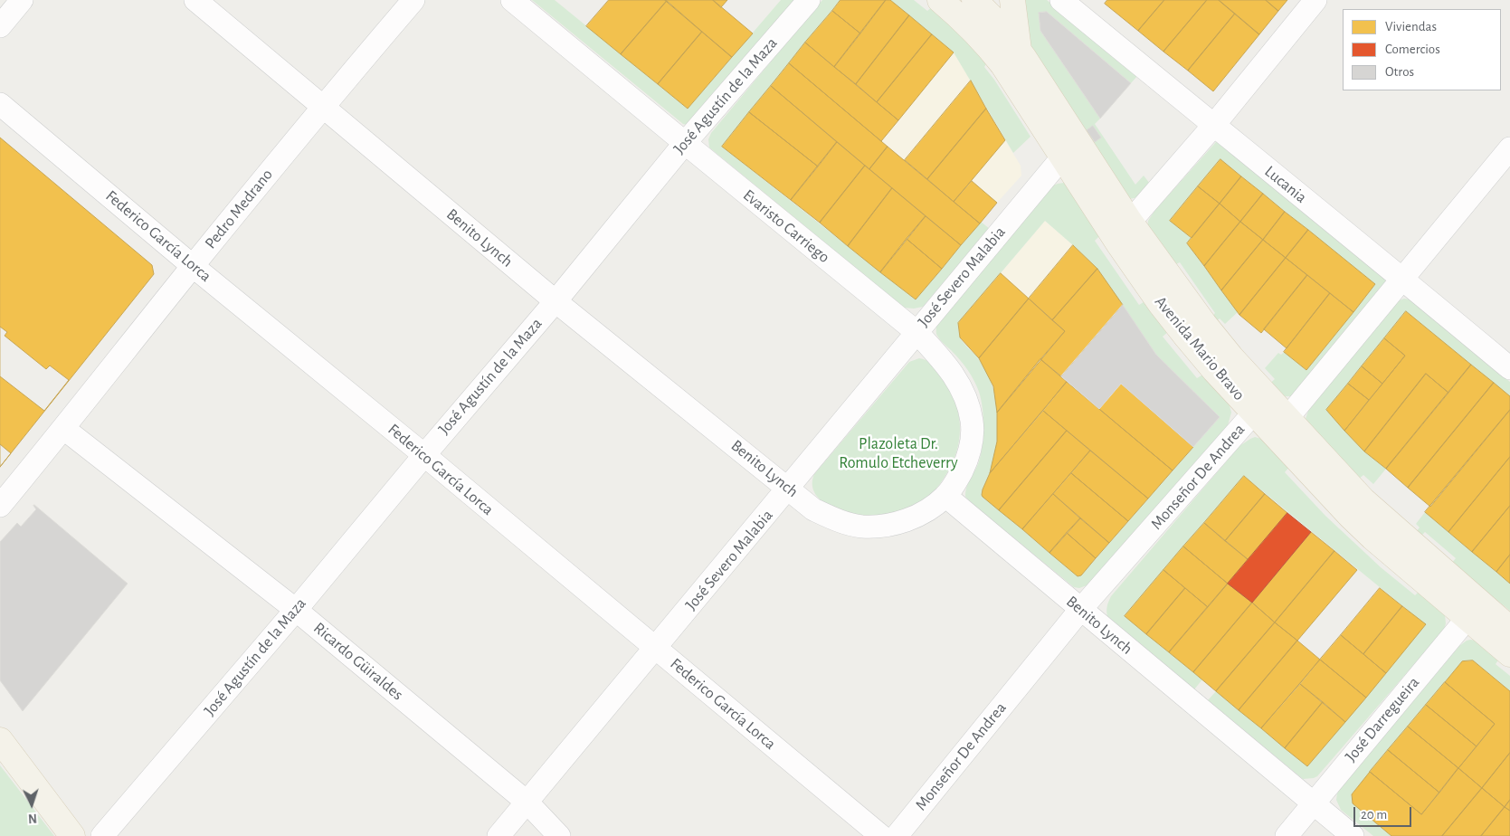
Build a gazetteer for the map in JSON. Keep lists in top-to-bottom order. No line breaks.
{"streets":{"main road":["Avenida Mario Bravo"],"street":["José Agustín de la Maza","Lucania","Pedro Medrano","Evaristo Carriego","Federico García Lorca","Benito Lynch","José Severo Malabia","Monseñor De Andrea","Ricardo Güiraldes","José Darregueira"]},"crossings":[["José Agustín de la Maza","Evaristo Carriego"],["José Agustín de la Maza","Federico García Lorca"],["José Agustín de la Maza","Benito Lynch"],["José Agustín de la Maza","Ricardo Güiraldes"],["Pedro Medrano","Federico García Lorca"],["Pedro Medrano","Benito Lynch"],["Pedro Medrano","Ricardo Güiraldes"],["Evaristo Carriego","Benito Lynch"],["Evaristo Carriego","José Severo Malabia"],["Federico García Lorca","José Severo Malabia"],["Benito Lynch","José Severo Malabia"],["Benito Lynch","Monseñor De Andrea"],["Benito Lynch","José Darregueira"],["José Severo Malabia","Avenida Mario Bravo"],["José Severo Malabia","Ricardo Güiraldes"],["Avenida Mario Bravo","Monseñor De Andrea"],["Avenida Mario Bravo","José Darregueira"]],"parks":["Plazoleta Dr. Romulo Etcheverry"],"legend":["Viviendas","Comercios","Otros"],"scale_bar":"20 m","north":"bottom"}
